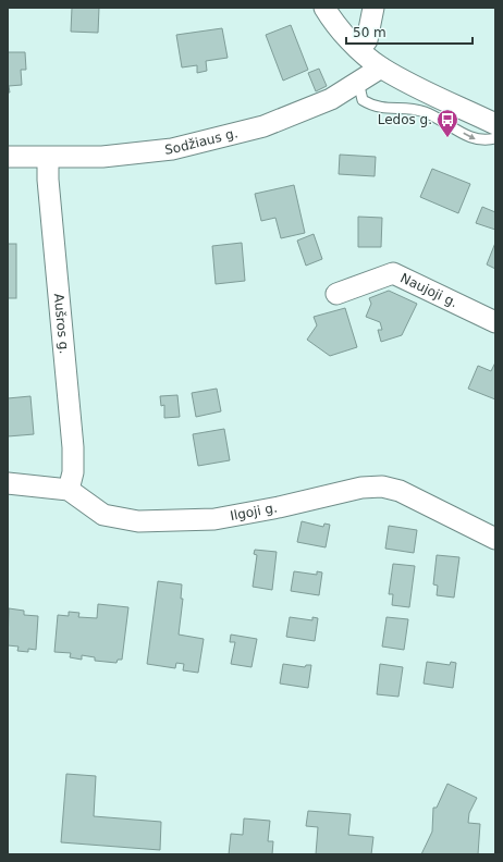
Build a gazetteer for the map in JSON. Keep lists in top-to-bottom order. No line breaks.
{"streets":{"street":["Sodžiaus g.","Naujoji g.","Aušros g.","Ilgoji g."]},"crossings":[["Sodžiaus g.","Aušros g."],["Aušros g.","Ilgoji g."]],"places":{"bus stop":["Ledos g."]},"scale_bar":"50 m"}
